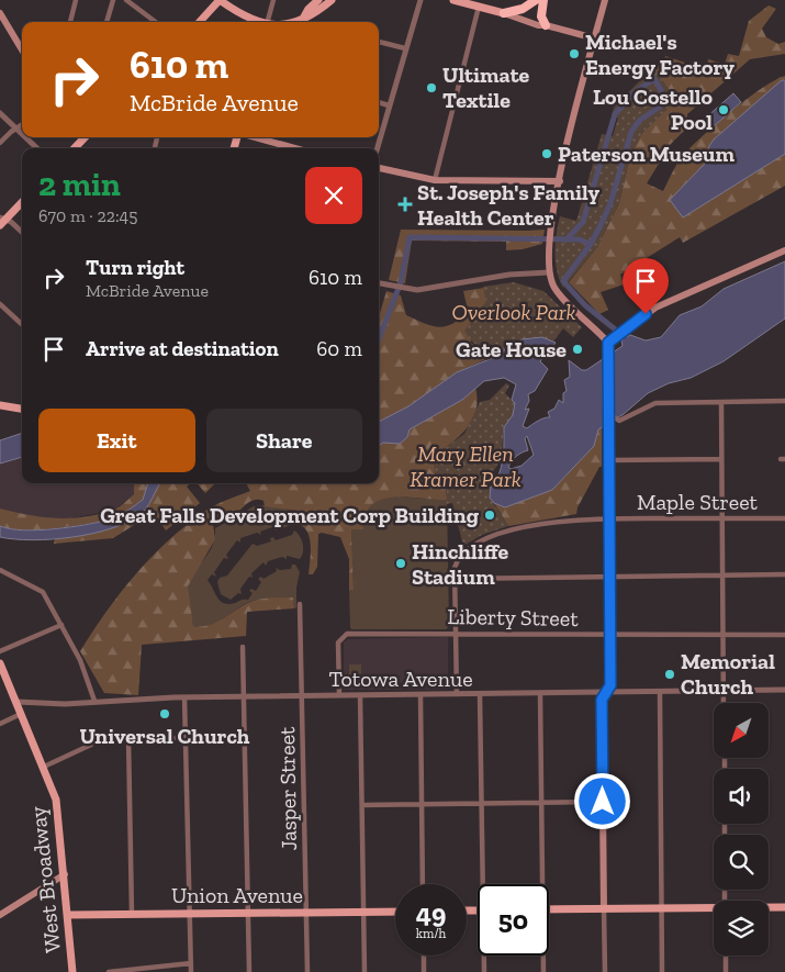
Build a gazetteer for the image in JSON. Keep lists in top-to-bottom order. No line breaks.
{"streets":{"main road":["West Broadway","Union Avenue"],"street":["Maple Street","Liberty Street","Totowa Avenue","Jasper Street"]},"crossings":[["Maple Street","Liberty Street"],["Maple Street","Totowa Avenue"],["Liberty Street","Totowa Avenue"],["Totowa Avenue","Jasper Street"],["Totowa Avenue","West Broadway"],["Jasper Street","Union Avenue"],["West Broadway","Union Avenue"]],"parks":["Overlook Park","Mary Ellen Kramer Park"],"places":{"other":["Michael's Energy Factory","Ultimate Textile","Lou Costello Pool","Paterson Museum","Gate House","Great Falls Development Corp Building","Hinchliffe Stadium","Memorial Church","Universal Church"],"health":["St. Joseph's Family Health Center"]},"north":"bottom left","page":{"turn":["610 m","McBride Avenue"],"heading":["2 min","670 m · 22:45"],"list":[{"name":"Turn right","note":"McBride Avenue","value":"610 m"},{"name":"Arrive at destination","value":"60 m"}],"buttons":["Exit","Share"],"speed":"49 km/h","limit":"50"}}
